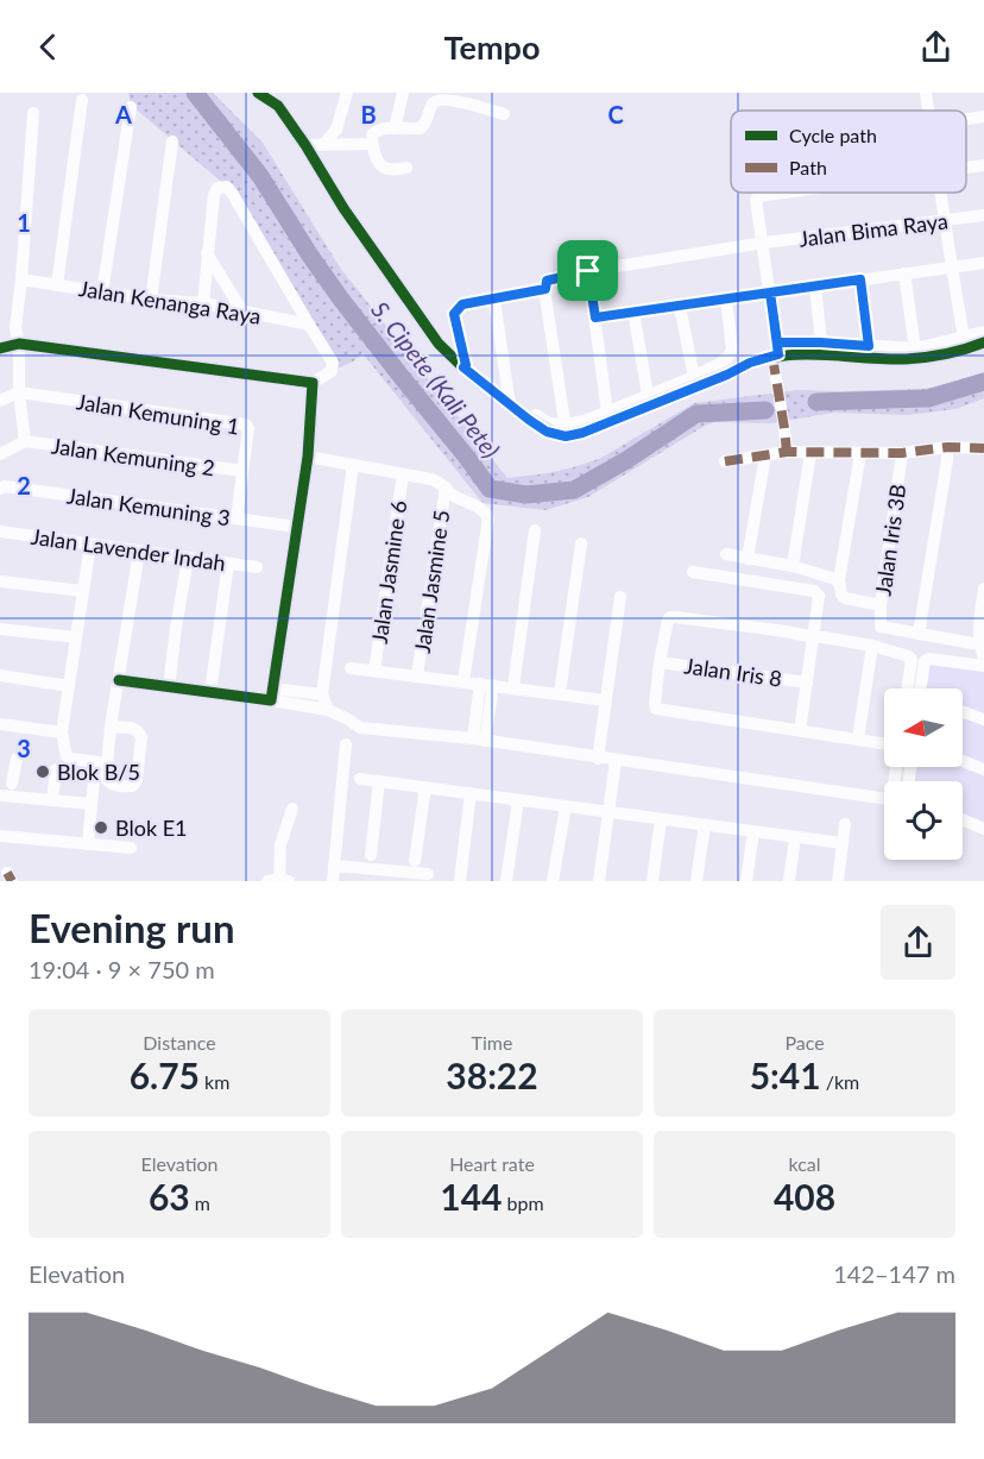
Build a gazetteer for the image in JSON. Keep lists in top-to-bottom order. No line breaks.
{"streets":{"street":["Jalan Bima Raya","Jalan Kenanga Raya","Jalan Kemuning 1","Jalan Kemuning 2","Jalan Kemuning 3","Jalan Iris 3B","Jalan Lavender Indah","Jalan Jasmine 6","Jalan Jasmine 5","Jalan Iris 8"]},"crossings":[["Jalan Kemuning 1","Jalan Kemuning 2"],["Jalan Kemuning 1","Jalan Kemuning 3"]],"water":["S. Cipete (Kali Pete)"],"places":["Blok B/5","Blok E1"],"legend":["Cycle path","Path"],"north":"left","page":{"header":"Tempo","heading":["Evening run","19:04 · 9 × 750 m"],"stats":[["Distance","6.75 km"],["Time","38:22"],["Pace","5:41 /km"],["Elevation","63 m"],["Heart rate","144 bpm"],["kcal","408"]],"chart":["Elevation","142–147 m"]},"grid":{"columns":["A","B","C"],"rows":["1","2","3"]}}
